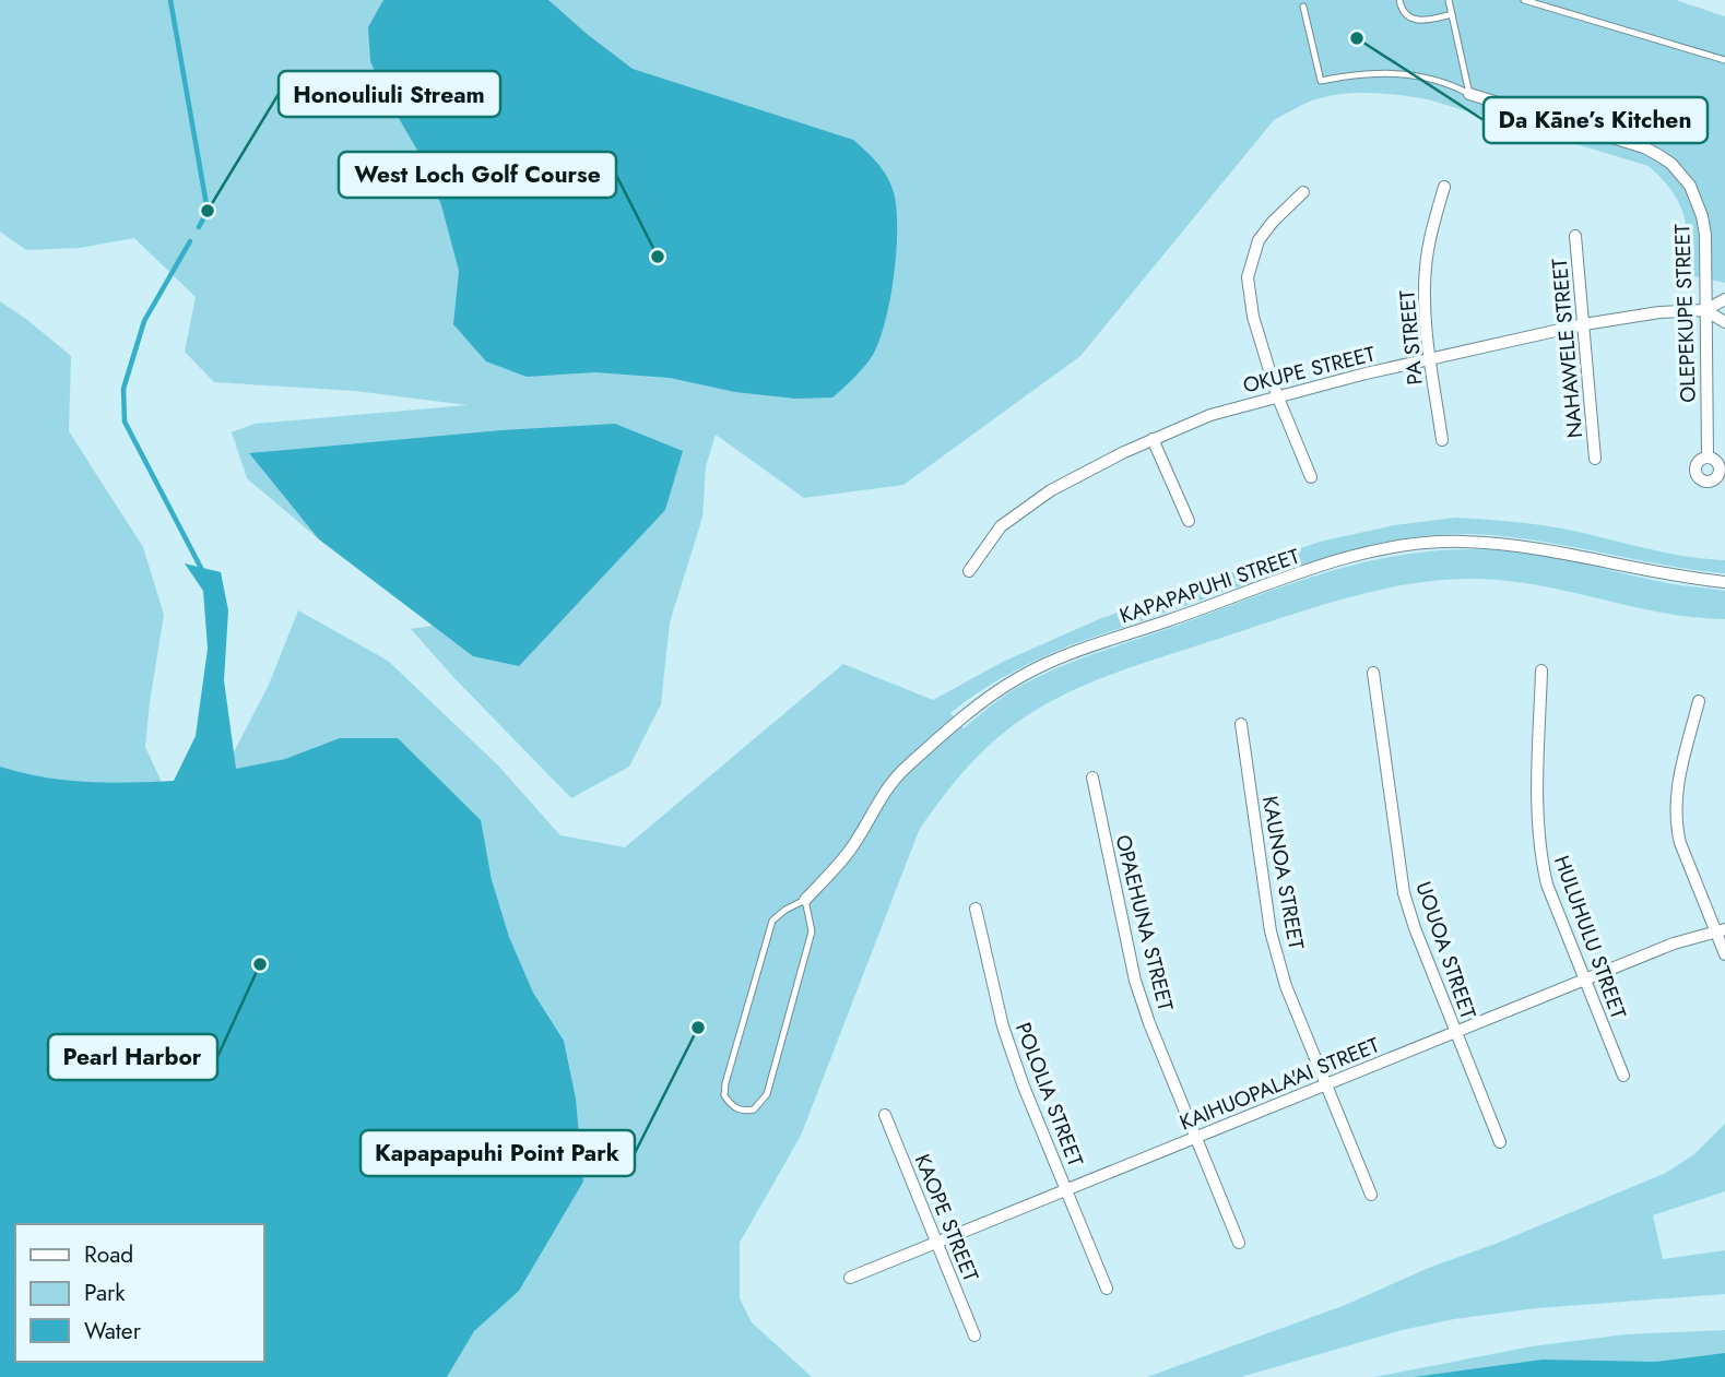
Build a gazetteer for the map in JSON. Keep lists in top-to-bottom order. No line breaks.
{"streets":{"street":["OLEPEKUPE STREET","PA STREET","NAHAWELE STREET","OKUPE STREET","KAPAPAPUHI STREET","KAUNOA STREET","OPAEHUNA STREET","HULUHULU STREET","UOUOA STREET","KAIHUOPALA'AI STREET","POLOLIA STREET","KAOPE STREET"]},"crossings":[["OLEPEKUPE STREET","OKUPE STREET"],["PA STREET","OKUPE STREET"],["NAHAWELE STREET","OKUPE STREET"],["KAUNOA STREET","KAIHUOPALA'AI STREET"],["OPAEHUNA STREET","KAIHUOPALA'AI STREET"],["HULUHULU STREET","KAIHUOPALA'AI STREET"],["UOUOA STREET","KAIHUOPALA'AI STREET"],["KAIHUOPALA'AI STREET","POLOLIA STREET"],["KAIHUOPALA'AI STREET","KAOPE STREET"]],"places":["Da Kāne’s Kitchen","Honouliuli Stream","West Loch Golf Course","Pearl Harbor","Kapapapuhi Point Park"],"legend":["Road","Park","Water"]}
